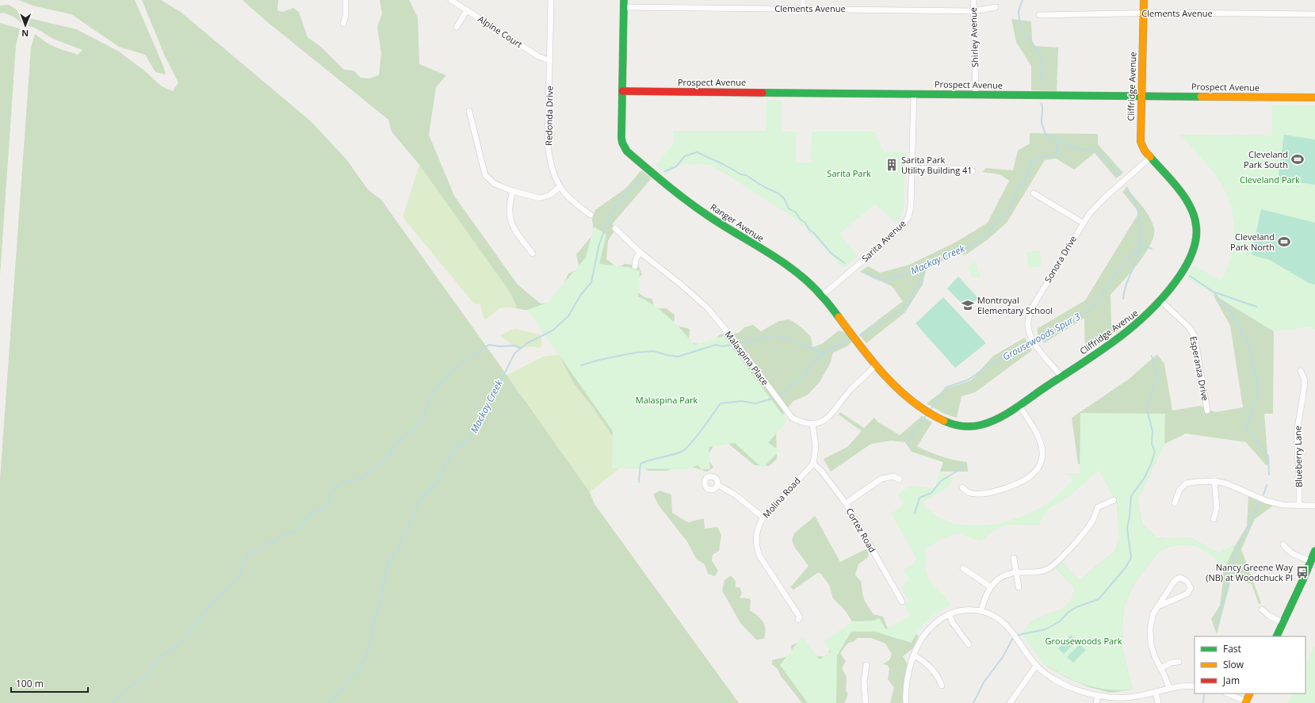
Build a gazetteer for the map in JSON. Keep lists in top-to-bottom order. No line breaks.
{"streets":{"street":["Clements Avenue","Alpine Court","Shirley Avenue","Prospect Avenue","Cliffridge Avenue","Redonda Drive","Ranger Avenue","Sarita Avenue","Sonora Drive","Malaspina Place","Esperanza Drive","Blueberry Lane","Molina Road","Cortez Road"]},"crossings":[["Clements Avenue","Shirley Avenue"],["Clements Avenue","Cliffridge Avenue"],["Clements Avenue","Ranger Avenue"],["Alpine Court","Redonda Drive"],["Shirley Avenue","Prospect Avenue"],["Prospect Avenue","Cliffridge Avenue"],["Prospect Avenue","Ranger Avenue"],["Prospect Avenue","Sarita Avenue"],["Cliffridge Avenue","Ranger Avenue"],["Cliffridge Avenue","Sonora Drive"],["Cliffridge Avenue","Esperanza Drive"],["Ranger Avenue","Sarita Avenue"],["Molina Road","Cortez Road"]],"water":["Mackay Creek","Grousewoods Spur 3"],"parks":["Sarita Park","Cleveland Park","Malaspina Park","Grousewoods Park"],"places":{"sports":["Cleveland Park South","Cleveland Park North"],"building":["Sarita Park Utility Building 41"],"school or university":["Montroyal Elementary School"],"bus stop":["Nancy Greene Way (NB) at Woodchuck Pl"]},"legend":["Fast","Slow","Jam"],"scale_bar":"100 m","north":"bottom"}
